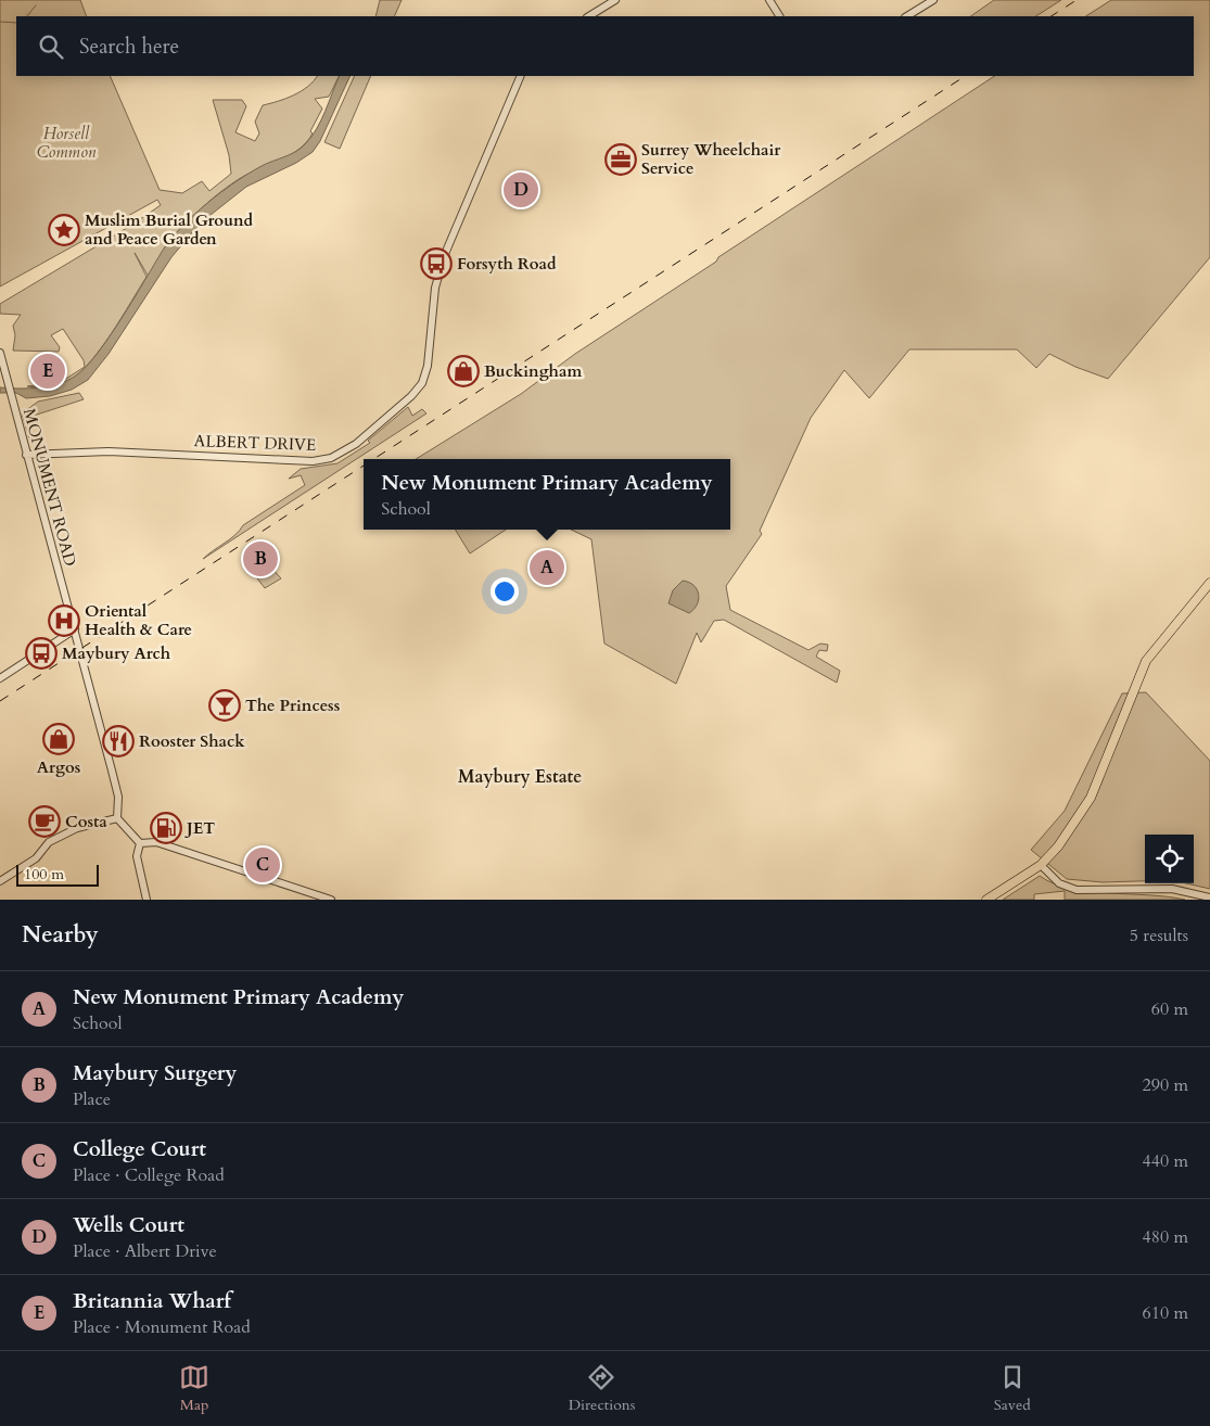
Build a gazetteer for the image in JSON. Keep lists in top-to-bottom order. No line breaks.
{"streets":{"street":["ALBERT DRIVE","MONUMENT ROAD"]},"crossings":[["ALBERT DRIVE","MONUMENT ROAD"]],"districts":["Maybury Estate"],"parks":["Horsell Common"],"places":{"office":["Surrey Wheelchair Service"],"place":["Muslim Burial Ground and Peace Garden"],"bus stop":["Forsyth Road","Maybury Arch"],"shop":["Buckingham","Argos"],"hospital":["Oriental Health & Care"],"bar":["The Princess"],"restaurant":["Rooster Shack"],"cafe":["Costa"],"fuel station":["JET"]},"scale_bar":"100 m","page":{"search":"Search here","pins":["D","E","B","A","C"],"popup":["New Monument Primary Academy","School"],"scale":"100 m","heading":["Nearby","5 results"],"list":[{"mark":"A","name":"New Monument Primary Academy","note":"School","value":"60 m"},{"mark":"B","name":"Maybury Surgery","note":"Place","value":"290 m"},{"mark":"C","name":"College Court","note":"Place · College Road","value":"440 m"},{"mark":"D","name":"Wells Court","note":"Place · Albert Drive","value":"480 m"},{"mark":"E","name":"Britannia Wharf","note":"Place · Monument Road","value":"610 m"}],"nav":["Map","Directions","Saved"]}}
